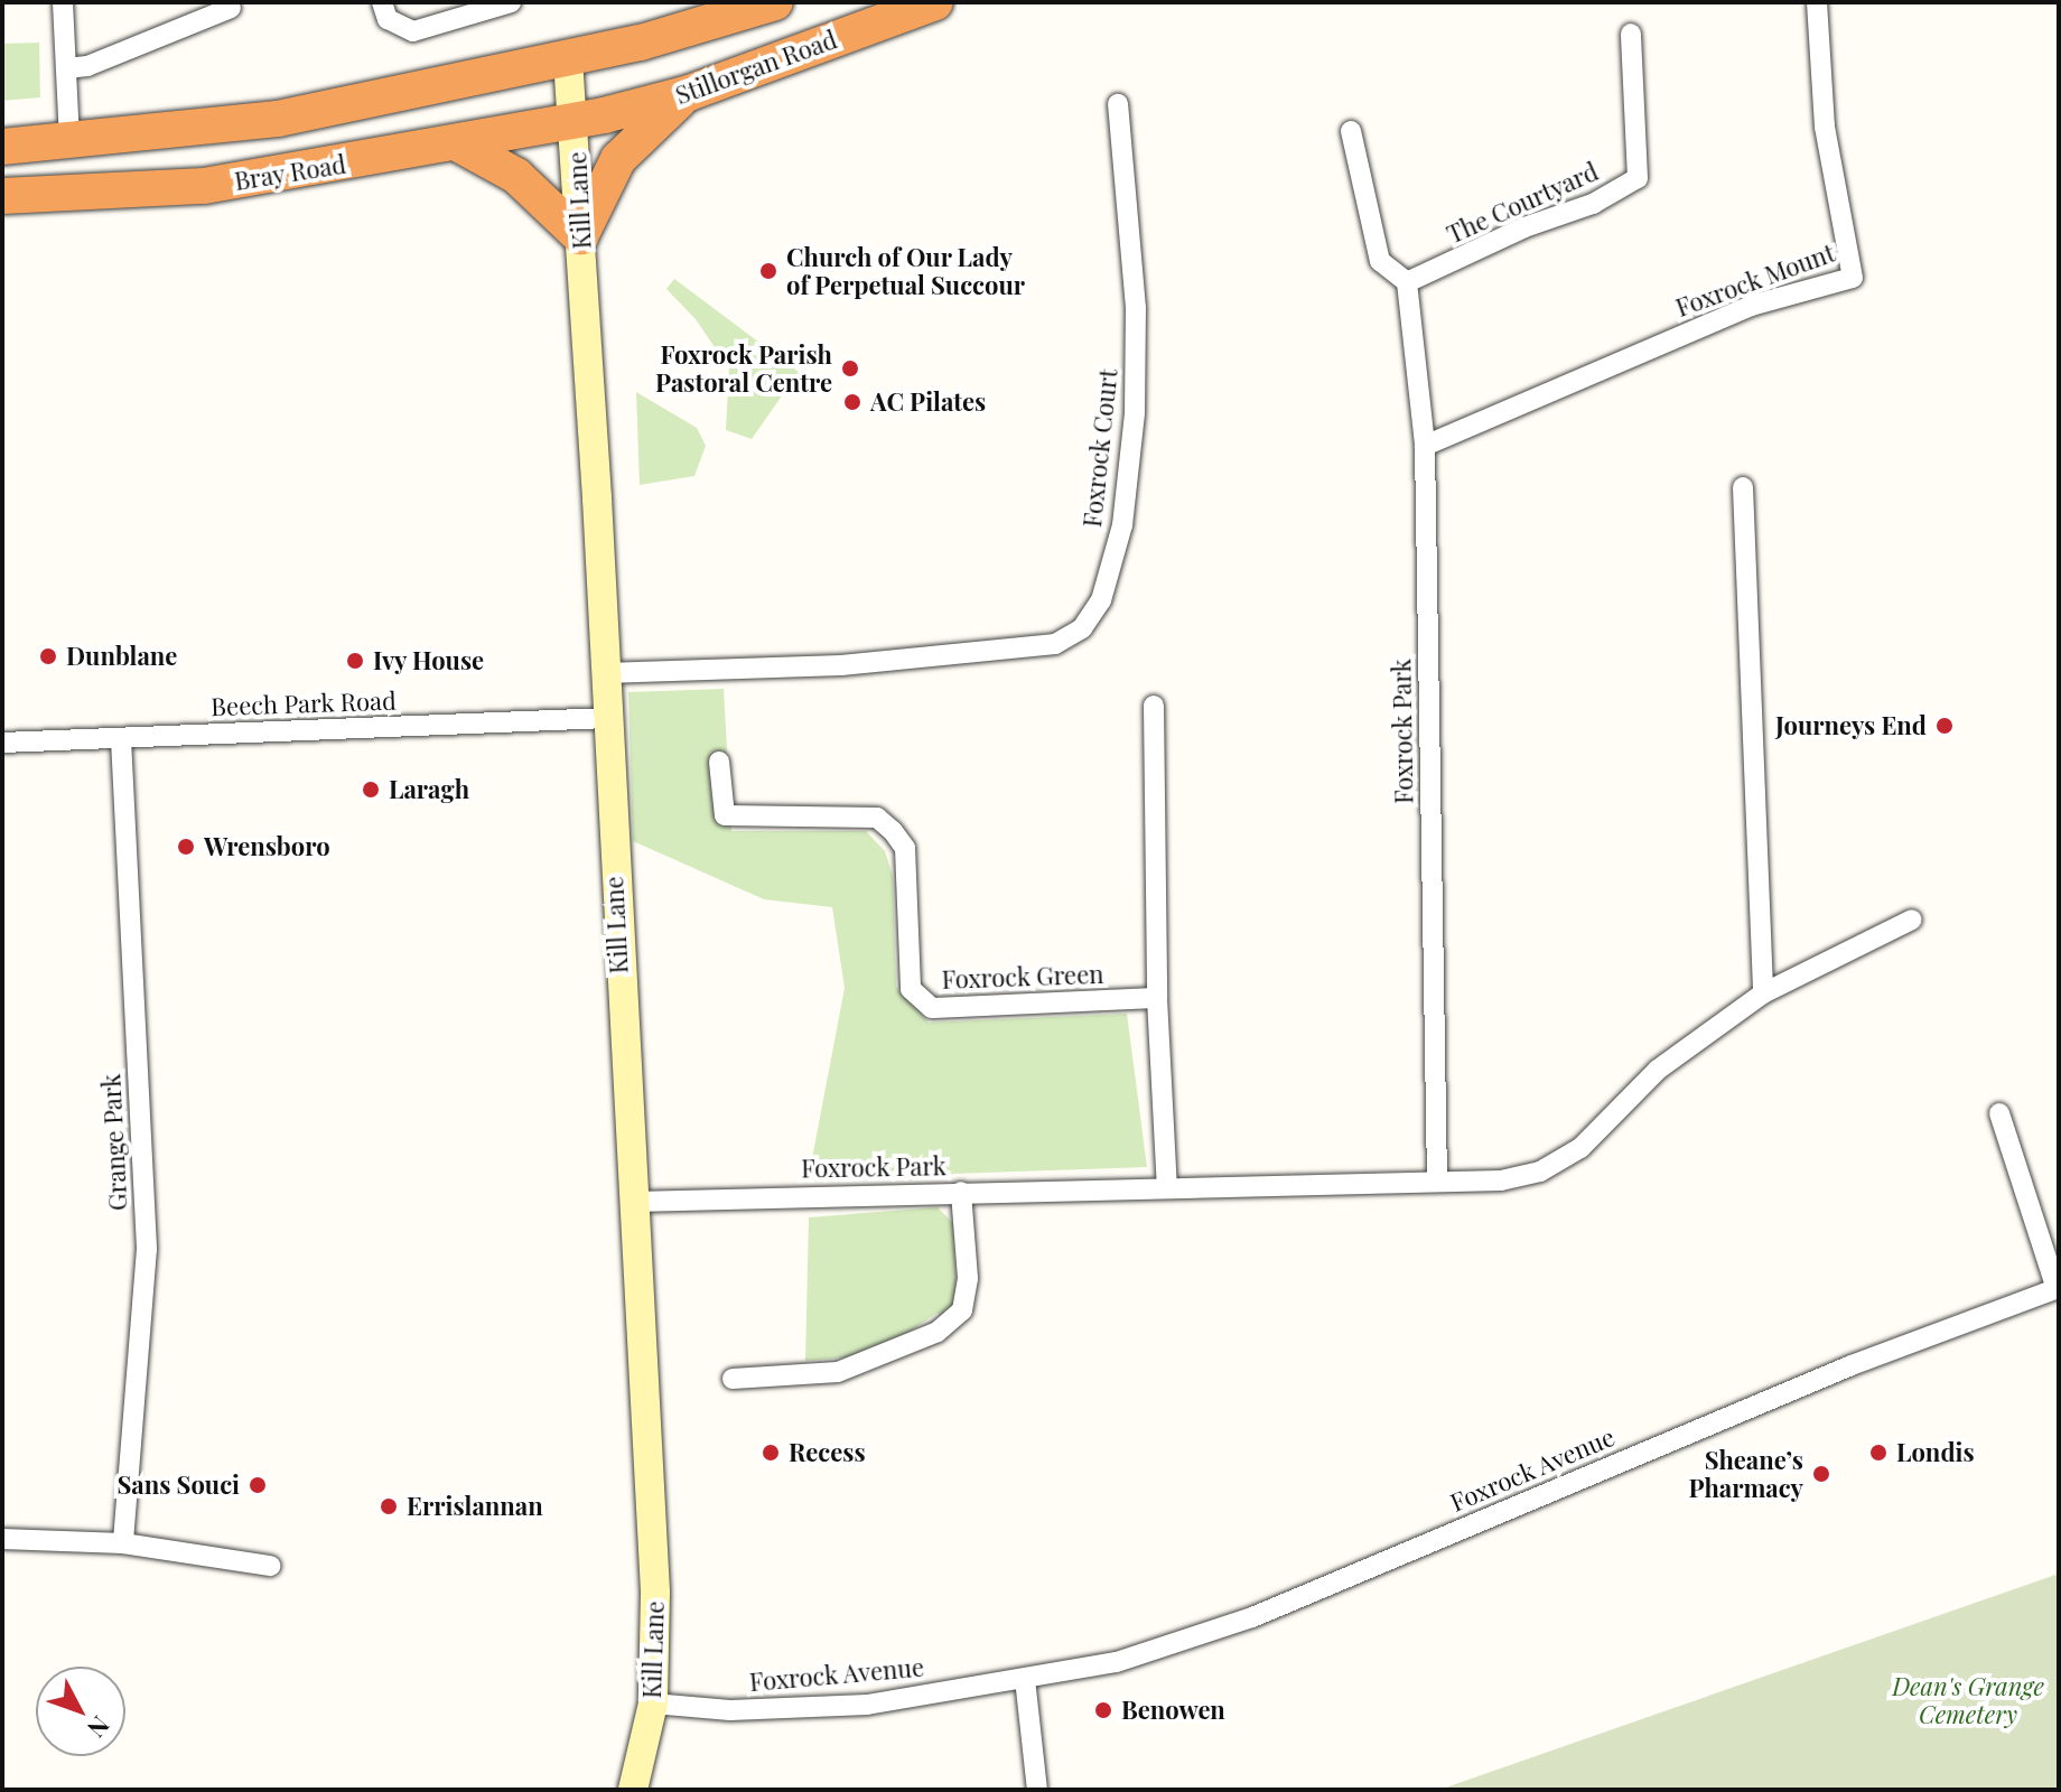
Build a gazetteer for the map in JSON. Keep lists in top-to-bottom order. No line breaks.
{"streets":{"highway":["Stillorgan Road","Bray Road"],"main road":["Kill Lane"],"street":["The Courtyard","Foxrock Mount","Foxrock Court","Beech Park Road","Foxrock Park","Foxrock Green","Grange Park","Foxrock Avenue"]},"crossings":[["Stillorgan Road","Bray Road"],["Stillorgan Road","Kill Lane"],["Bray Road","Kill Lane"],["Kill Lane","Foxrock Court"],["Kill Lane","Beech Park Road"],["Kill Lane","Foxrock Park"],["Kill Lane","Foxrock Avenue"],["The Courtyard","Foxrock Park"],["Foxrock Mount","Foxrock Park"],["Beech Park Road","Grange Park"]],"parks":["Dean's Grange Cemetery"],"places":["Church of Our Lady of Perpetual Succour","Foxrock Parish Pastoral Centre","AC Pilates","Dunblane","Ivy House","Journeys End","Laragh","Wrensboro","Recess","Londis","Sheane’s Pharmacy","Sans Souci","Errislannan","Benowen"],"north":"bottom right"}
